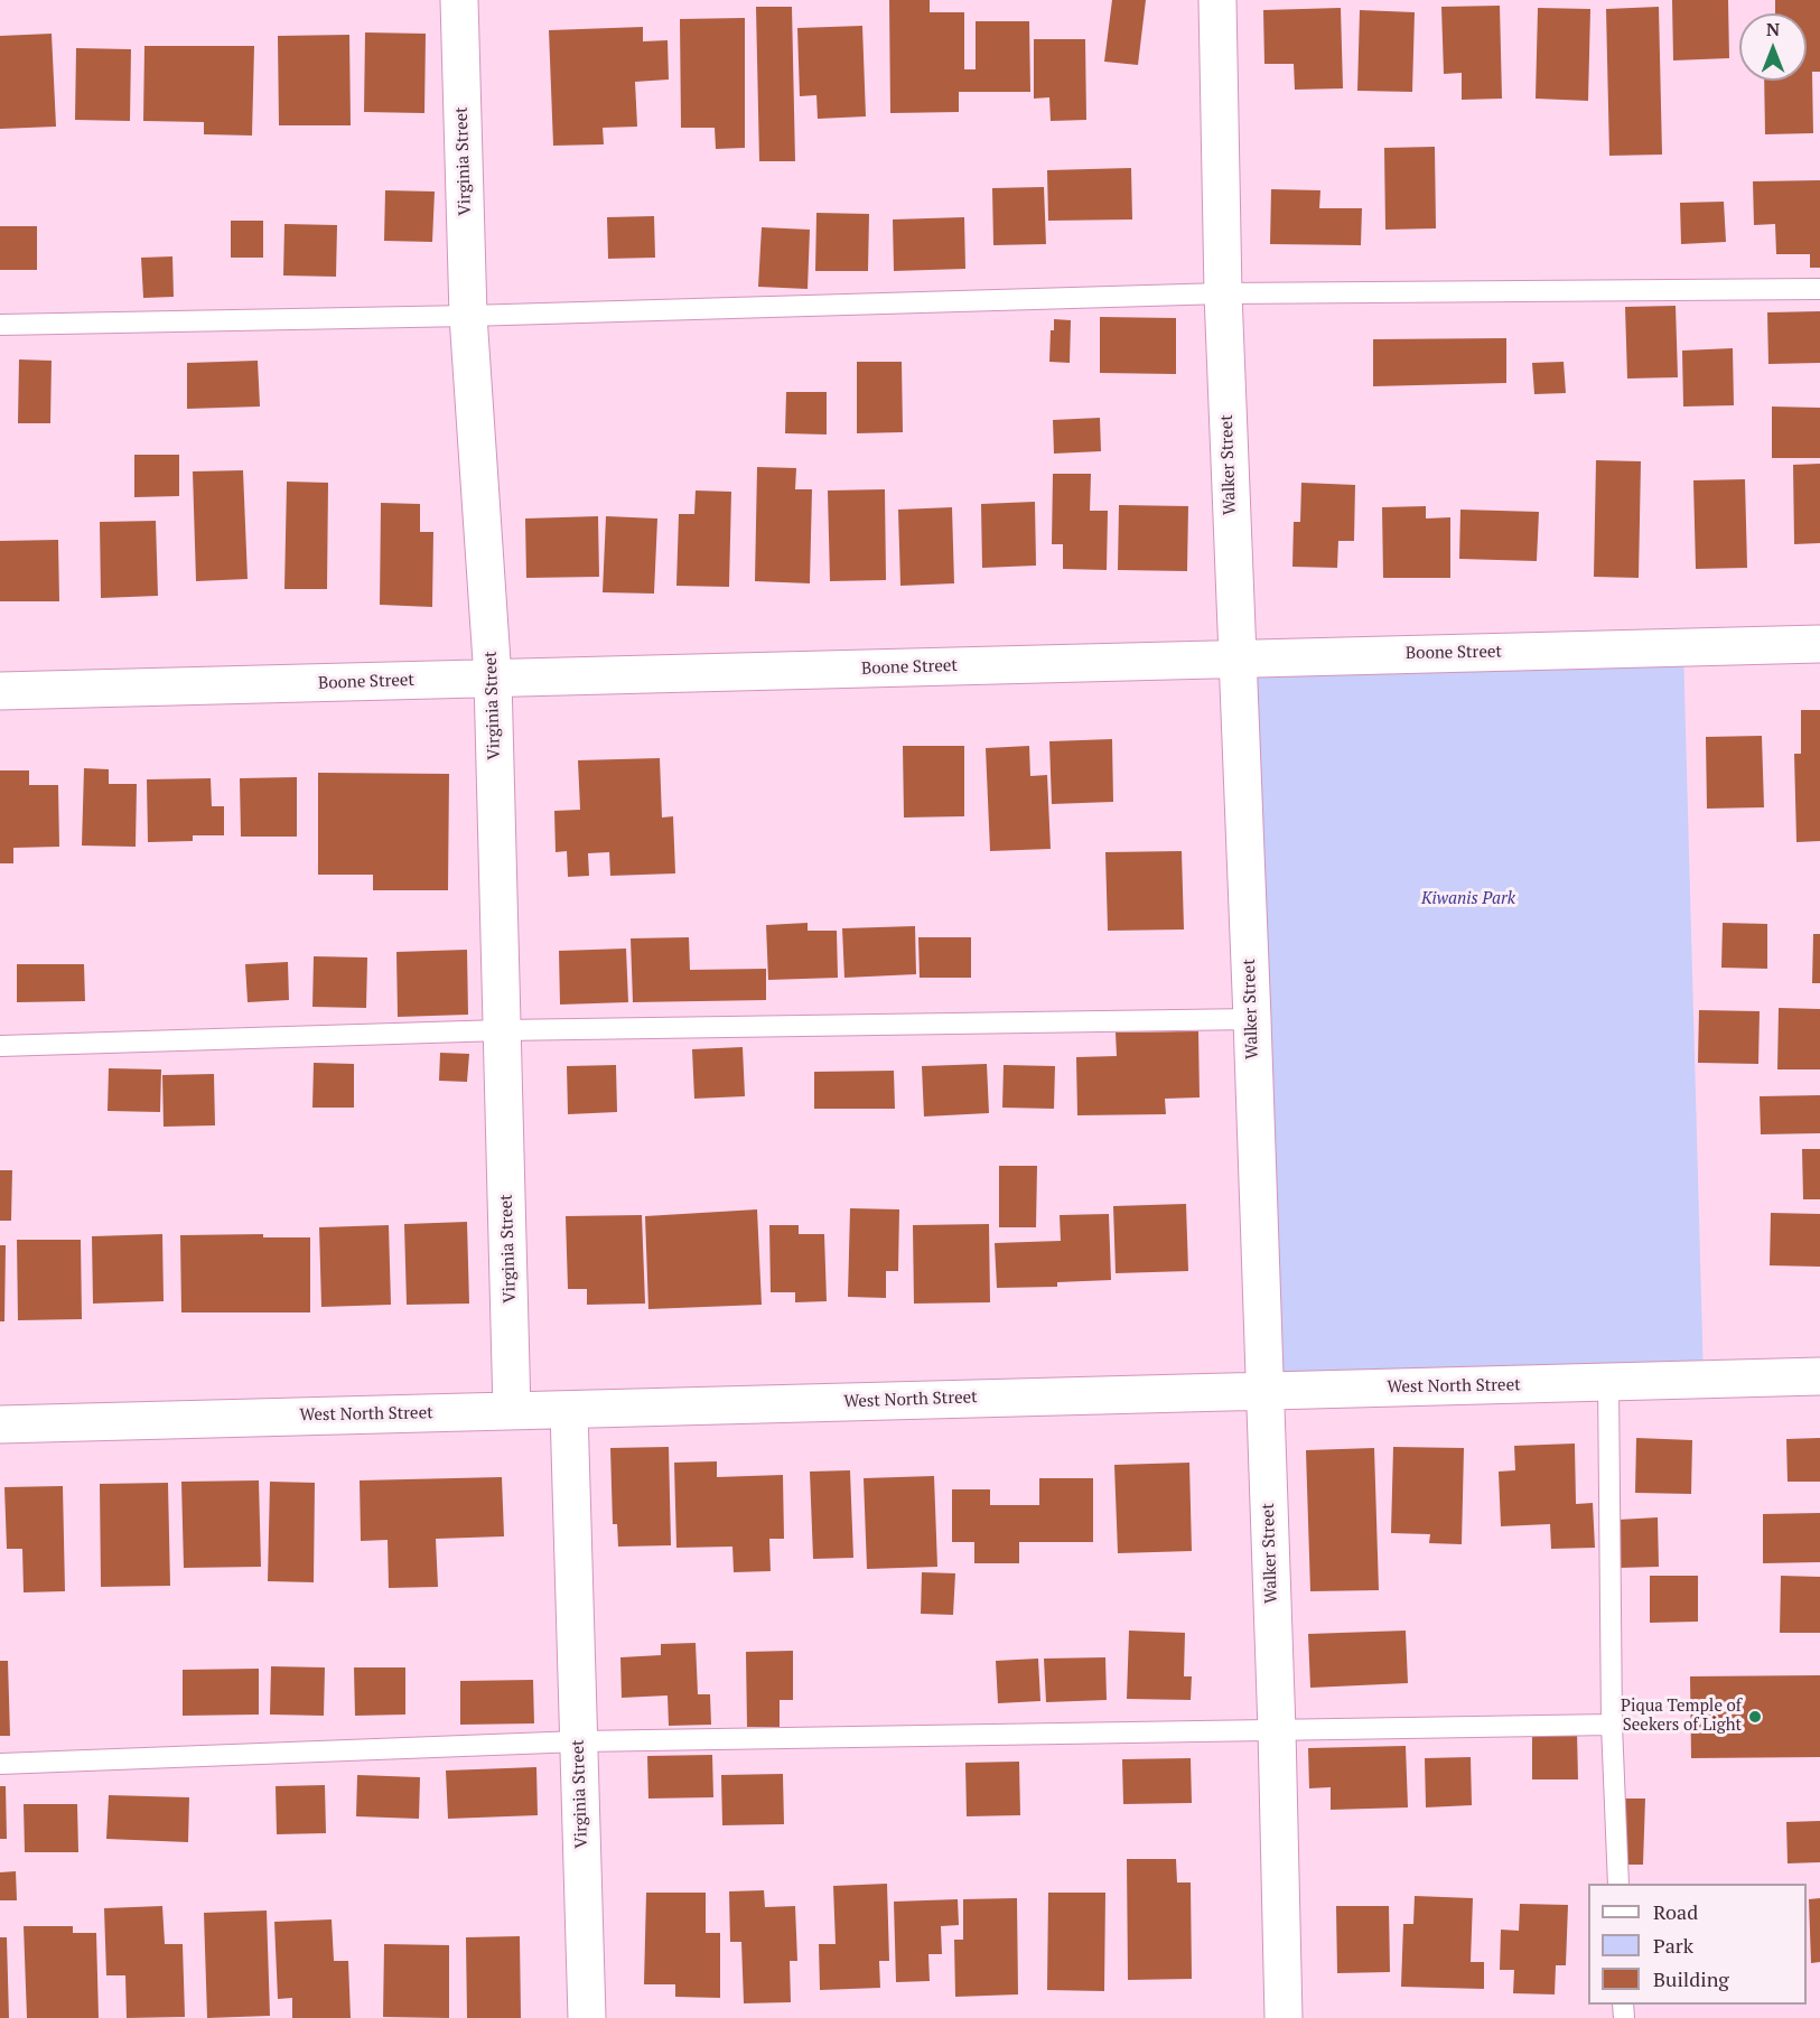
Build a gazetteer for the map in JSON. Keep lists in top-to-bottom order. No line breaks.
{"streets":{"street":["Virginia Street","Walker Street","Boone Street","West North Street"]},"crossings":[["Virginia Street","Boone Street"],["Virginia Street","West North Street"],["Walker Street","Boone Street"],["Walker Street","West North Street"]],"parks":["Kiwanis Park"],"places":["Piqua Temple of Seekers of Light"],"legend":["Road","Park","Building"],"north":"top"}
